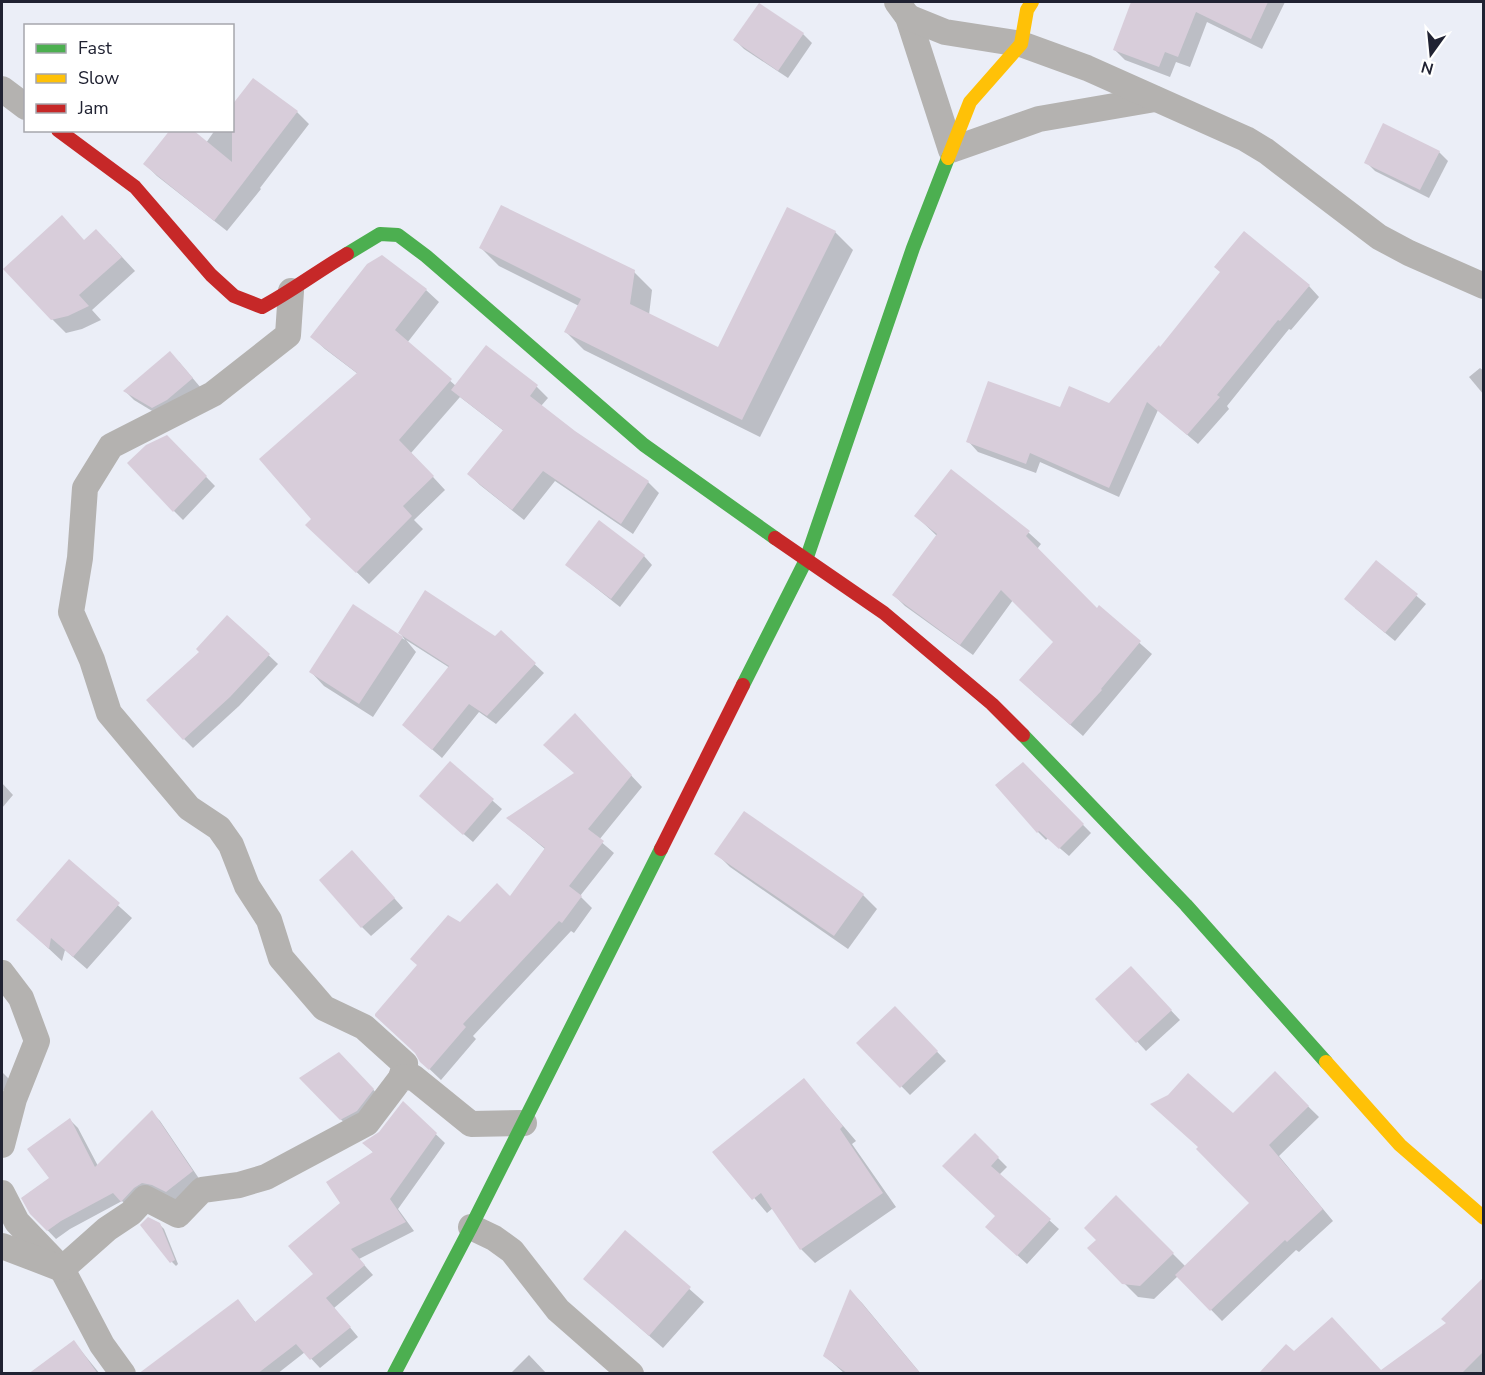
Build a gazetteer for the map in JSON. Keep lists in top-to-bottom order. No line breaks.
{"legend":["Fast","Slow","Jam"],"north":"bottom"}
